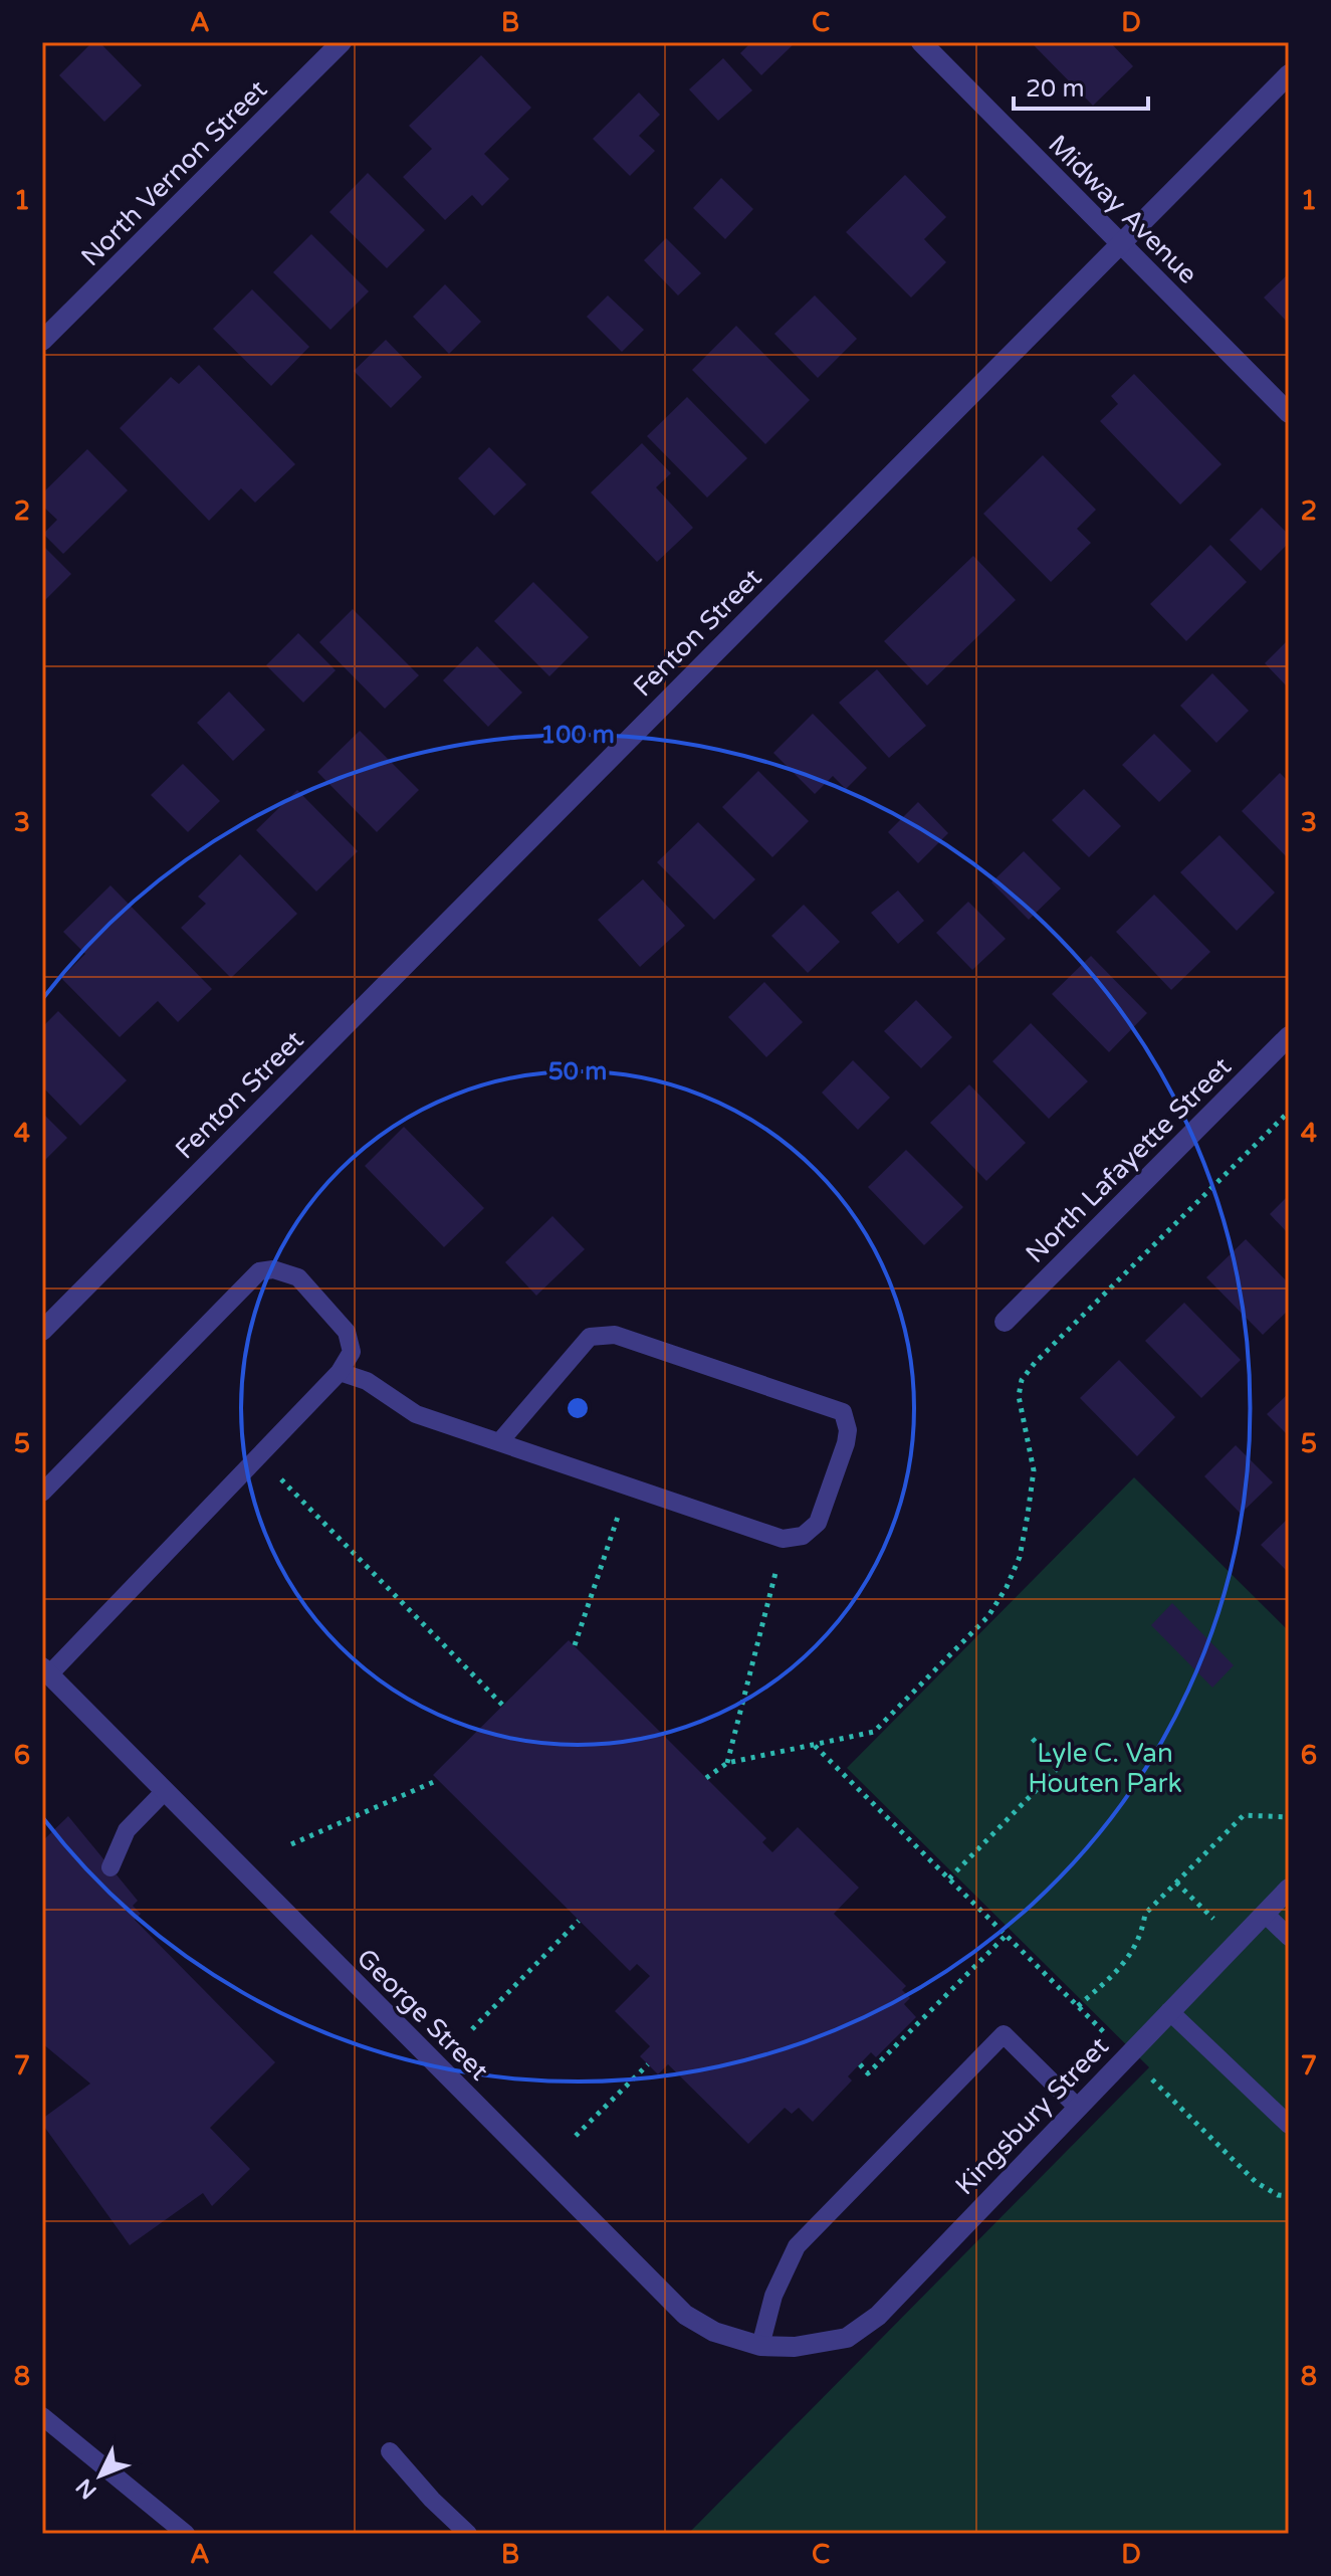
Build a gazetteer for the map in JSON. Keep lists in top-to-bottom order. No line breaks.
{"streets":{"street":["North Vernon Street","Midway Avenue","Fenton Street","North Lafayette Street","George Street","Kingsbury Street"]},"crossings":[["Midway Avenue","Fenton Street"],["George Street","Kingsbury Street"]],"parks":["Lyle C. Van Houten Park"],"scale_bar":"20 m","north":"bottom left","grid":{"columns":["A","B","C","D"],"rows":["1","2","3","4","5","6","7","8"]},"rings":["100 m","50 m"]}
